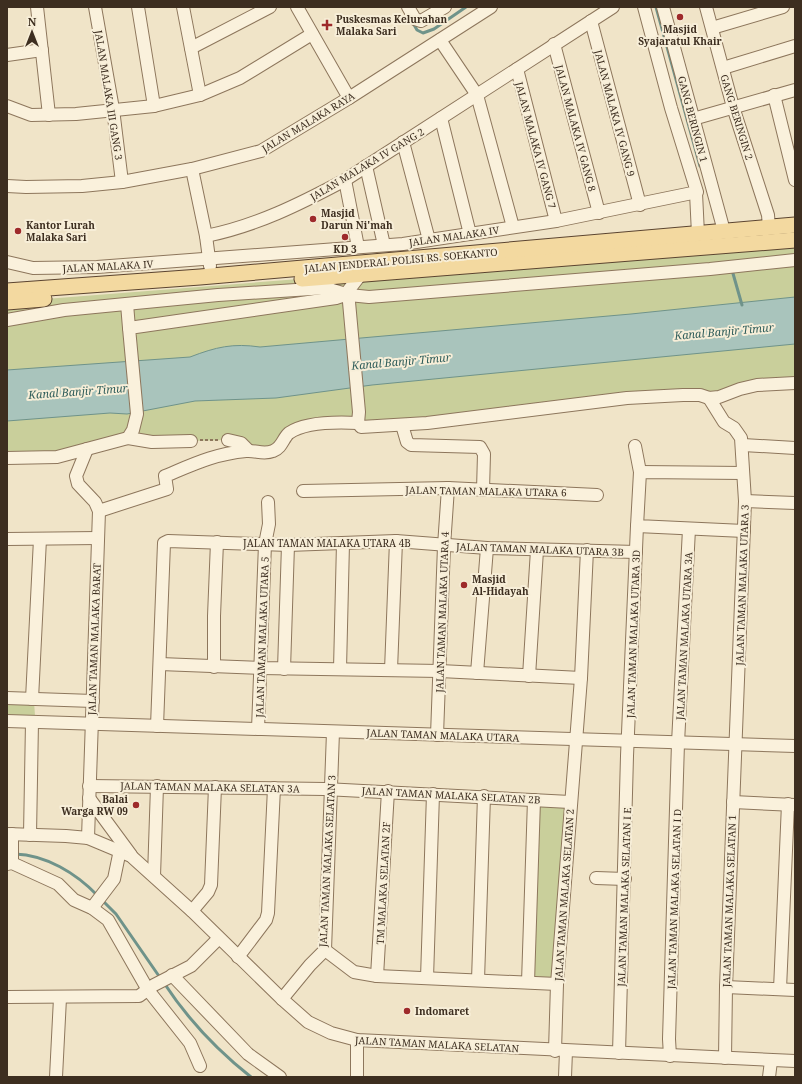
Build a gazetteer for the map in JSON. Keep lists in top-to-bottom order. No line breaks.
{"streets":{"main road":["JALAN JENDERAL POLISI RS. SOEKANTO"],"street":["JALAN MALAKA III GANG 3","JALAN MALAKA IV GANG 9","GANG BERINGIN 2","GANG BERINGIN 1","JALAN MALAKA RAYA","JALAN MALAKA IV GANG 8","JALAN MALAKA IV GANG 7","JALAN MALAKA IV GANG 2","JALAN MALAKA IV","JALAN TAMAN MALAKA UTARA 6","JALAN TAMAN MALAKA UTARA 4B","JALAN TAMAN MALAKA UTARA 3B","JALAN TAMAN MALAKA UTARA 3","JALAN TAMAN MALAKA UTARA 4","JALAN TAMAN MALAKA UTARA 3D","JALAN TAMAN MALAKA UTARA 3A","JALAN TAMAN MALAKA UTARA 5","JALAN TAMAN MALAKA BARAT","JALAN TAMAN MALAKA UTARA","JALAN TAMAN MALAKA SELATAN 3A","JALAN TAMAN MALAKA SELATAN 2B","JALAN TAMAN MALAKA SELATAN 3","TM MALAKA SELATAN 2F","JALAN TAMAN MALAKA SELATAN 2","JALAN TAMAN MALAKA SELATAN I E","JALAN TAMAN MALAKA SELATAN I D","JALAN TAMAN MALAKA SELATAN 1","JALAN TAMAN MALAKA SELATAN"]},"crossings":[["JALAN MALAKA III GANG 3","JALAN MALAKA RAYA"],["JALAN MALAKA IV GANG 9","JALAN MALAKA IV GANG 2"],["JALAN MALAKA IV GANG 9","JALAN MALAKA IV"],["GANG BERINGIN 2","JALAN JENDERAL POLISI RS. SOEKANTO"],["GANG BERINGIN 1","JALAN JENDERAL POLISI RS. SOEKANTO"],["JALAN MALAKA IV GANG 8","JALAN MALAKA IV GANG 2"],["JALAN MALAKA IV GANG 8","JALAN MALAKA IV"],["JALAN MALAKA IV GANG 7","JALAN MALAKA IV GANG 2"],["JALAN MALAKA IV GANG 7","JALAN MALAKA IV"],["JALAN TAMAN MALAKA UTARA 6","JALAN TAMAN MALAKA UTARA 4"],["JALAN TAMAN MALAKA UTARA 4B","JALAN TAMAN MALAKA UTARA 3B"],["JALAN TAMAN MALAKA UTARA 4B","JALAN TAMAN MALAKA UTARA 4"],["JALAN TAMAN MALAKA UTARA 4B","JALAN TAMAN MALAKA UTARA 5"],["JALAN TAMAN MALAKA UTARA 3B","JALAN TAMAN MALAKA UTARA 4"],["JALAN TAMAN MALAKA UTARA 3B","JALAN TAMAN MALAKA UTARA 3D"],["JALAN TAMAN MALAKA UTARA 3B","JALAN TAMAN MALAKA SELATAN 2"],["JALAN TAMAN MALAKA UTARA 3","JALAN TAMAN MALAKA UTARA"],["JALAN TAMAN MALAKA UTARA 3","JALAN TAMAN MALAKA SELATAN 1"],["JALAN TAMAN MALAKA UTARA 4","JALAN TAMAN MALAKA UTARA"],["JALAN TAMAN MALAKA UTARA 3D","JALAN TAMAN MALAKA UTARA"],["JALAN TAMAN MALAKA UTARA 3D","JALAN TAMAN MALAKA SELATAN I E"],["JALAN TAMAN MALAKA UTARA 3A","JALAN TAMAN MALAKA UTARA"],["JALAN TAMAN MALAKA UTARA 3A","JALAN TAMAN MALAKA SELATAN I D"],["JALAN TAMAN MALAKA UTARA 5","JALAN TAMAN MALAKA UTARA"],["JALAN TAMAN MALAKA BARAT","JALAN TAMAN MALAKA UTARA"],["JALAN TAMAN MALAKA BARAT","JALAN TAMAN MALAKA SELATAN 3A"],["JALAN TAMAN MALAKA BARAT","JALAN TAMAN MALAKA SELATAN"],["JALAN TAMAN MALAKA UTARA","JALAN TAMAN MALAKA SELATAN 3"],["JALAN TAMAN MALAKA UTARA","JALAN TAMAN MALAKA SELATAN 2"],["JALAN TAMAN MALAKA UTARA","JALAN TAMAN MALAKA SELATAN I E"],["JALAN TAMAN MALAKA UTARA","JALAN TAMAN MALAKA SELATAN I D"],["JALAN TAMAN MALAKA UTARA","JALAN TAMAN MALAKA SELATAN 1"],["JALAN TAMAN MALAKA SELATAN 3A","JALAN TAMAN MALAKA SELATAN 2B"],["JALAN TAMAN MALAKA SELATAN 3A","JALAN TAMAN MALAKA SELATAN 3"],["JALAN TAMAN MALAKA SELATAN 2B","JALAN TAMAN MALAKA SELATAN 3"],["JALAN TAMAN MALAKA SELATAN 2B","TM MALAKA SELATAN 2F"],["JALAN TAMAN MALAKA SELATAN 2B","JALAN TAMAN MALAKA SELATAN 2"],["JALAN TAMAN MALAKA SELATAN 3","JALAN TAMAN MALAKA SELATAN"],["JALAN TAMAN MALAKA SELATAN 2","JALAN TAMAN MALAKA SELATAN"],["JALAN TAMAN MALAKA SELATAN I E","JALAN TAMAN MALAKA SELATAN"],["JALAN TAMAN MALAKA SELATAN I D","JALAN TAMAN MALAKA SELATAN"],["JALAN TAMAN MALAKA SELATAN 1","JALAN TAMAN MALAKA SELATAN"]],"water":["Kanal Banjir Timur"],"places":{"other":["Masjid Syajaratul Khair","Masjid Darun Ni'mah","Kantor Lurah Malaka Sari","KD 3","Masjid Al-Hidayah","Balai Warga RW 09","Indomaret"],"health":["Puskesmas Kelurahan Malaka Sari"]},"north":"top"}
